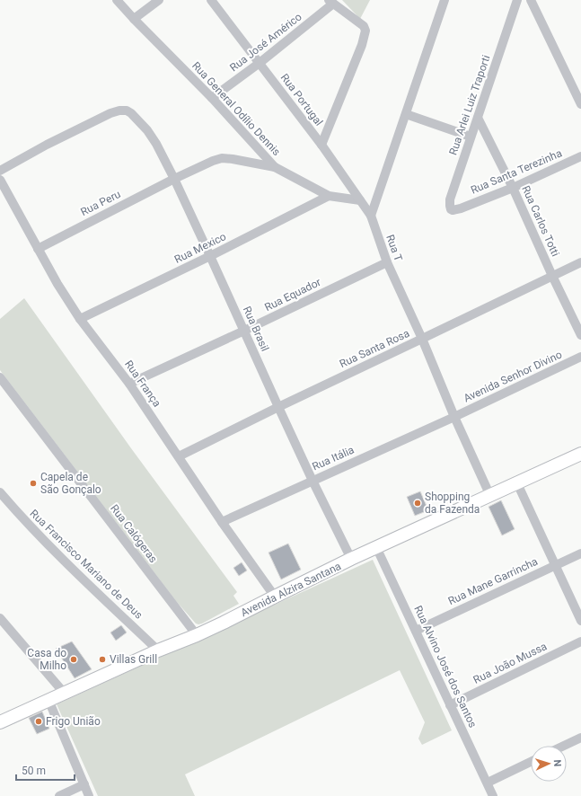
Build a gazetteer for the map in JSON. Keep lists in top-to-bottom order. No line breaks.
{"streets":{"main road":["Avenida Alzira Santana"],"street":["Rua José Américo","Rua Portugal","Rua Arlei Luiz Traporti","Rua General Odílio Dennis","Rua Santa Terezinha","Rua Peru","Rua Carlos Totti","Rua Mexico","Rua T","Rua Equador","Rua Brasil","Rua Santa Rosa","Avenida Senhor Divino","Rua França","Rua Itália","Rua Calógeras","Rua Francisco Mariano de Deus","Rua Mane Garrincha","Rua João Mussa","Rua Alvino José dos Santos"]},"crossings":[["Rua José Américo","Rua Portugal"],["Rua José Américo","Rua General Odílio Dennis"],["Rua Portugal","Rua General Odílio Dennis"],["Rua Portugal","Rua T"],["Rua Arlei Luiz Traporti","Rua Santa Terezinha"],["Rua Arlei Luiz Traporti","Rua Carlos Totti"],["Rua General Odílio Dennis","Rua Peru"],["Rua General Odílio Dennis","Rua Mexico"],["Rua Santa Terezinha","Rua Carlos Totti"],["Rua Peru","Rua Brasil"],["Rua Peru","Rua França"],["Rua Carlos Totti","Rua Santa Rosa"],["Rua Mexico","Rua Brasil"],["Rua Mexico","Rua França"],["Rua T","Rua Equador"],["Rua T","Rua Santa Rosa"],["Rua T","Avenida Senhor Divino"],["Rua T","Rua Itália"],["Rua T","Avenida Alzira Santana"],["Rua Equador","Rua Brasil"],["Rua Equador","Rua França"],["Rua Brasil","Rua Santa Rosa"],["Rua Brasil","Rua Itália"],["Rua Brasil","Avenida Alzira Santana"],["Rua Santa Rosa","Rua França"],["Avenida Senhor Divino","Rua Itália"],["Rua França","Rua Itália"],["Rua França","Avenida Alzira Santana"],["Rua Calógeras","Avenida Alzira Santana"],["Rua Francisco Mariano de Deus","Avenida Alzira Santana"],["Rua Mane Garrincha","Rua Alvino José dos Santos"],["Avenida Alzira Santana","Rua Alvino José dos Santos"],["Rua João Mussa","Rua Alvino José dos Santos"]],"places":["Capela de São Gonçalo","Shopping da Fazenda","Casa do Milho","Villas Grill","Frigo União"],"scale_bar":"50 m","north":"right"}
